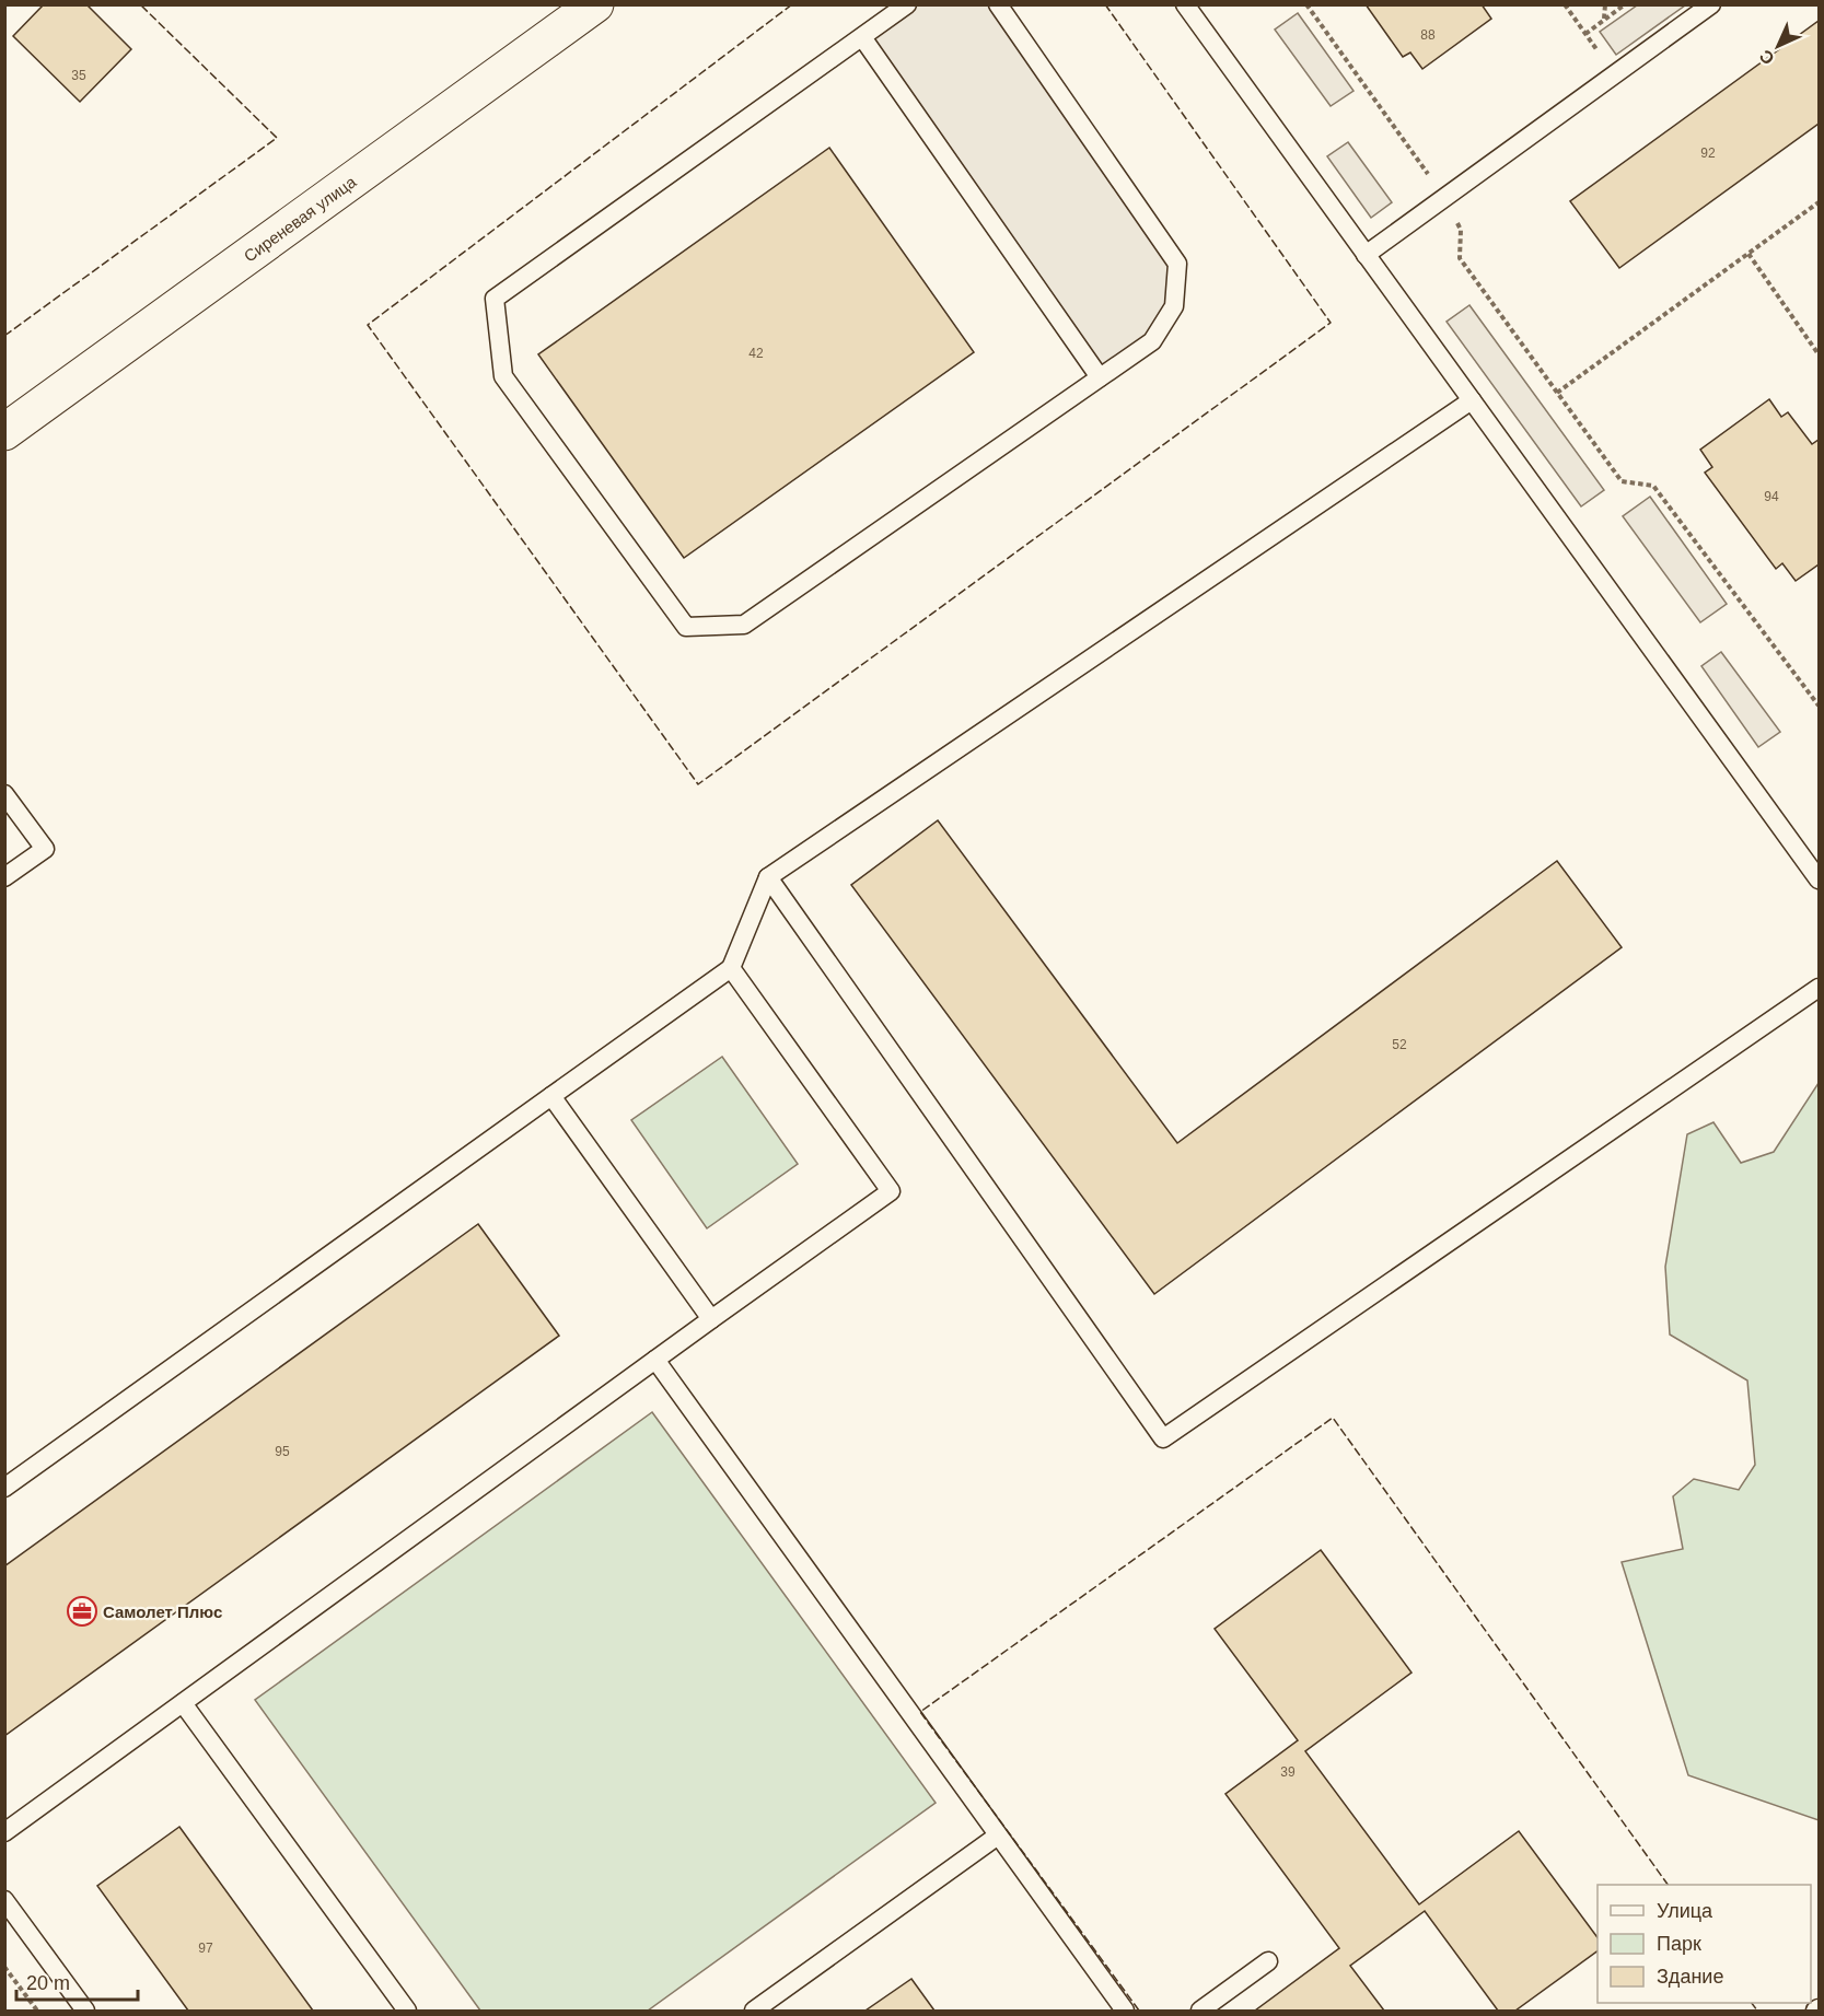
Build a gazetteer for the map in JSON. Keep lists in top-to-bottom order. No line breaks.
{"streets":{"street":["Сиреневая улица"]},"places":{"office":["Самолет Плюс"]},"house_numbers":["88","35","92","42","94","52","95","39","97"],"legend":["Улица","Парк","Здание"],"scale_bar":"20 m","north":"bottom left"}
